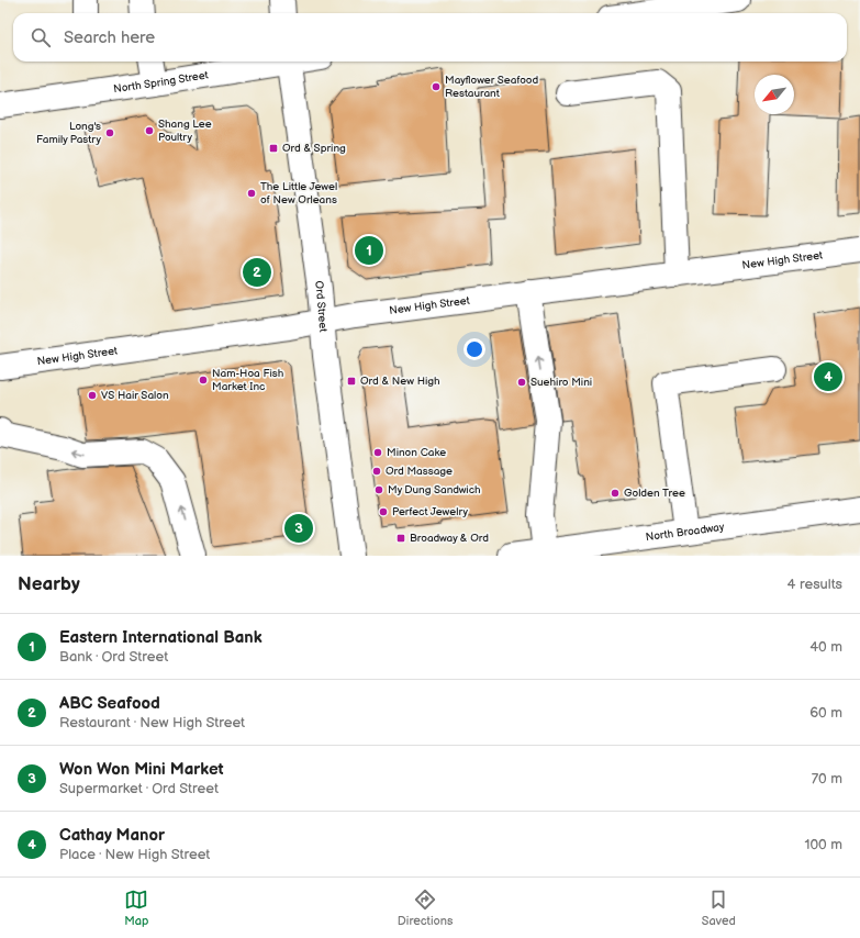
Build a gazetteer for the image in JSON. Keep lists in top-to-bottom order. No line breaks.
{"streets":{"street":["North Spring Street","New High Street","Ord Street","North Broadway"]},"crossings":[["New High Street","Ord Street"]],"places":{"other":["Mayflower Seafood Restaurant","Shang Lee Poultry","Long's Family Pastry","The Little Jewel of New Orleans","Nam-Hoa Fish Market Inc","Suehiro Mini","VS Hair Salon","Minon Cake","Ord Massage","My Dung Sandwich","Golden Tree","Perfect Jewelry"],"transit":["Ord & Spring","Ord & New High","Broadway & Ord"]},"north":"bottom left","page":{"search":"Search here","pins":["1","2","4","3"],"heading":["Nearby","4 results"],"list":[{"mark":"1","name":"Eastern International Bank","note":"Bank · Ord Street","value":"40 m"},{"mark":"2","name":"ABC Seafood","note":"Restaurant · New High Street","value":"60 m"},{"mark":"3","name":"Won Won Mini Market","note":"Supermarket · Ord Street","value":"70 m"},{"mark":"4","name":"Cathay Manor","note":"Place · New High Street","value":"100 m"}],"nav":["Map","Directions","Saved"]}}
